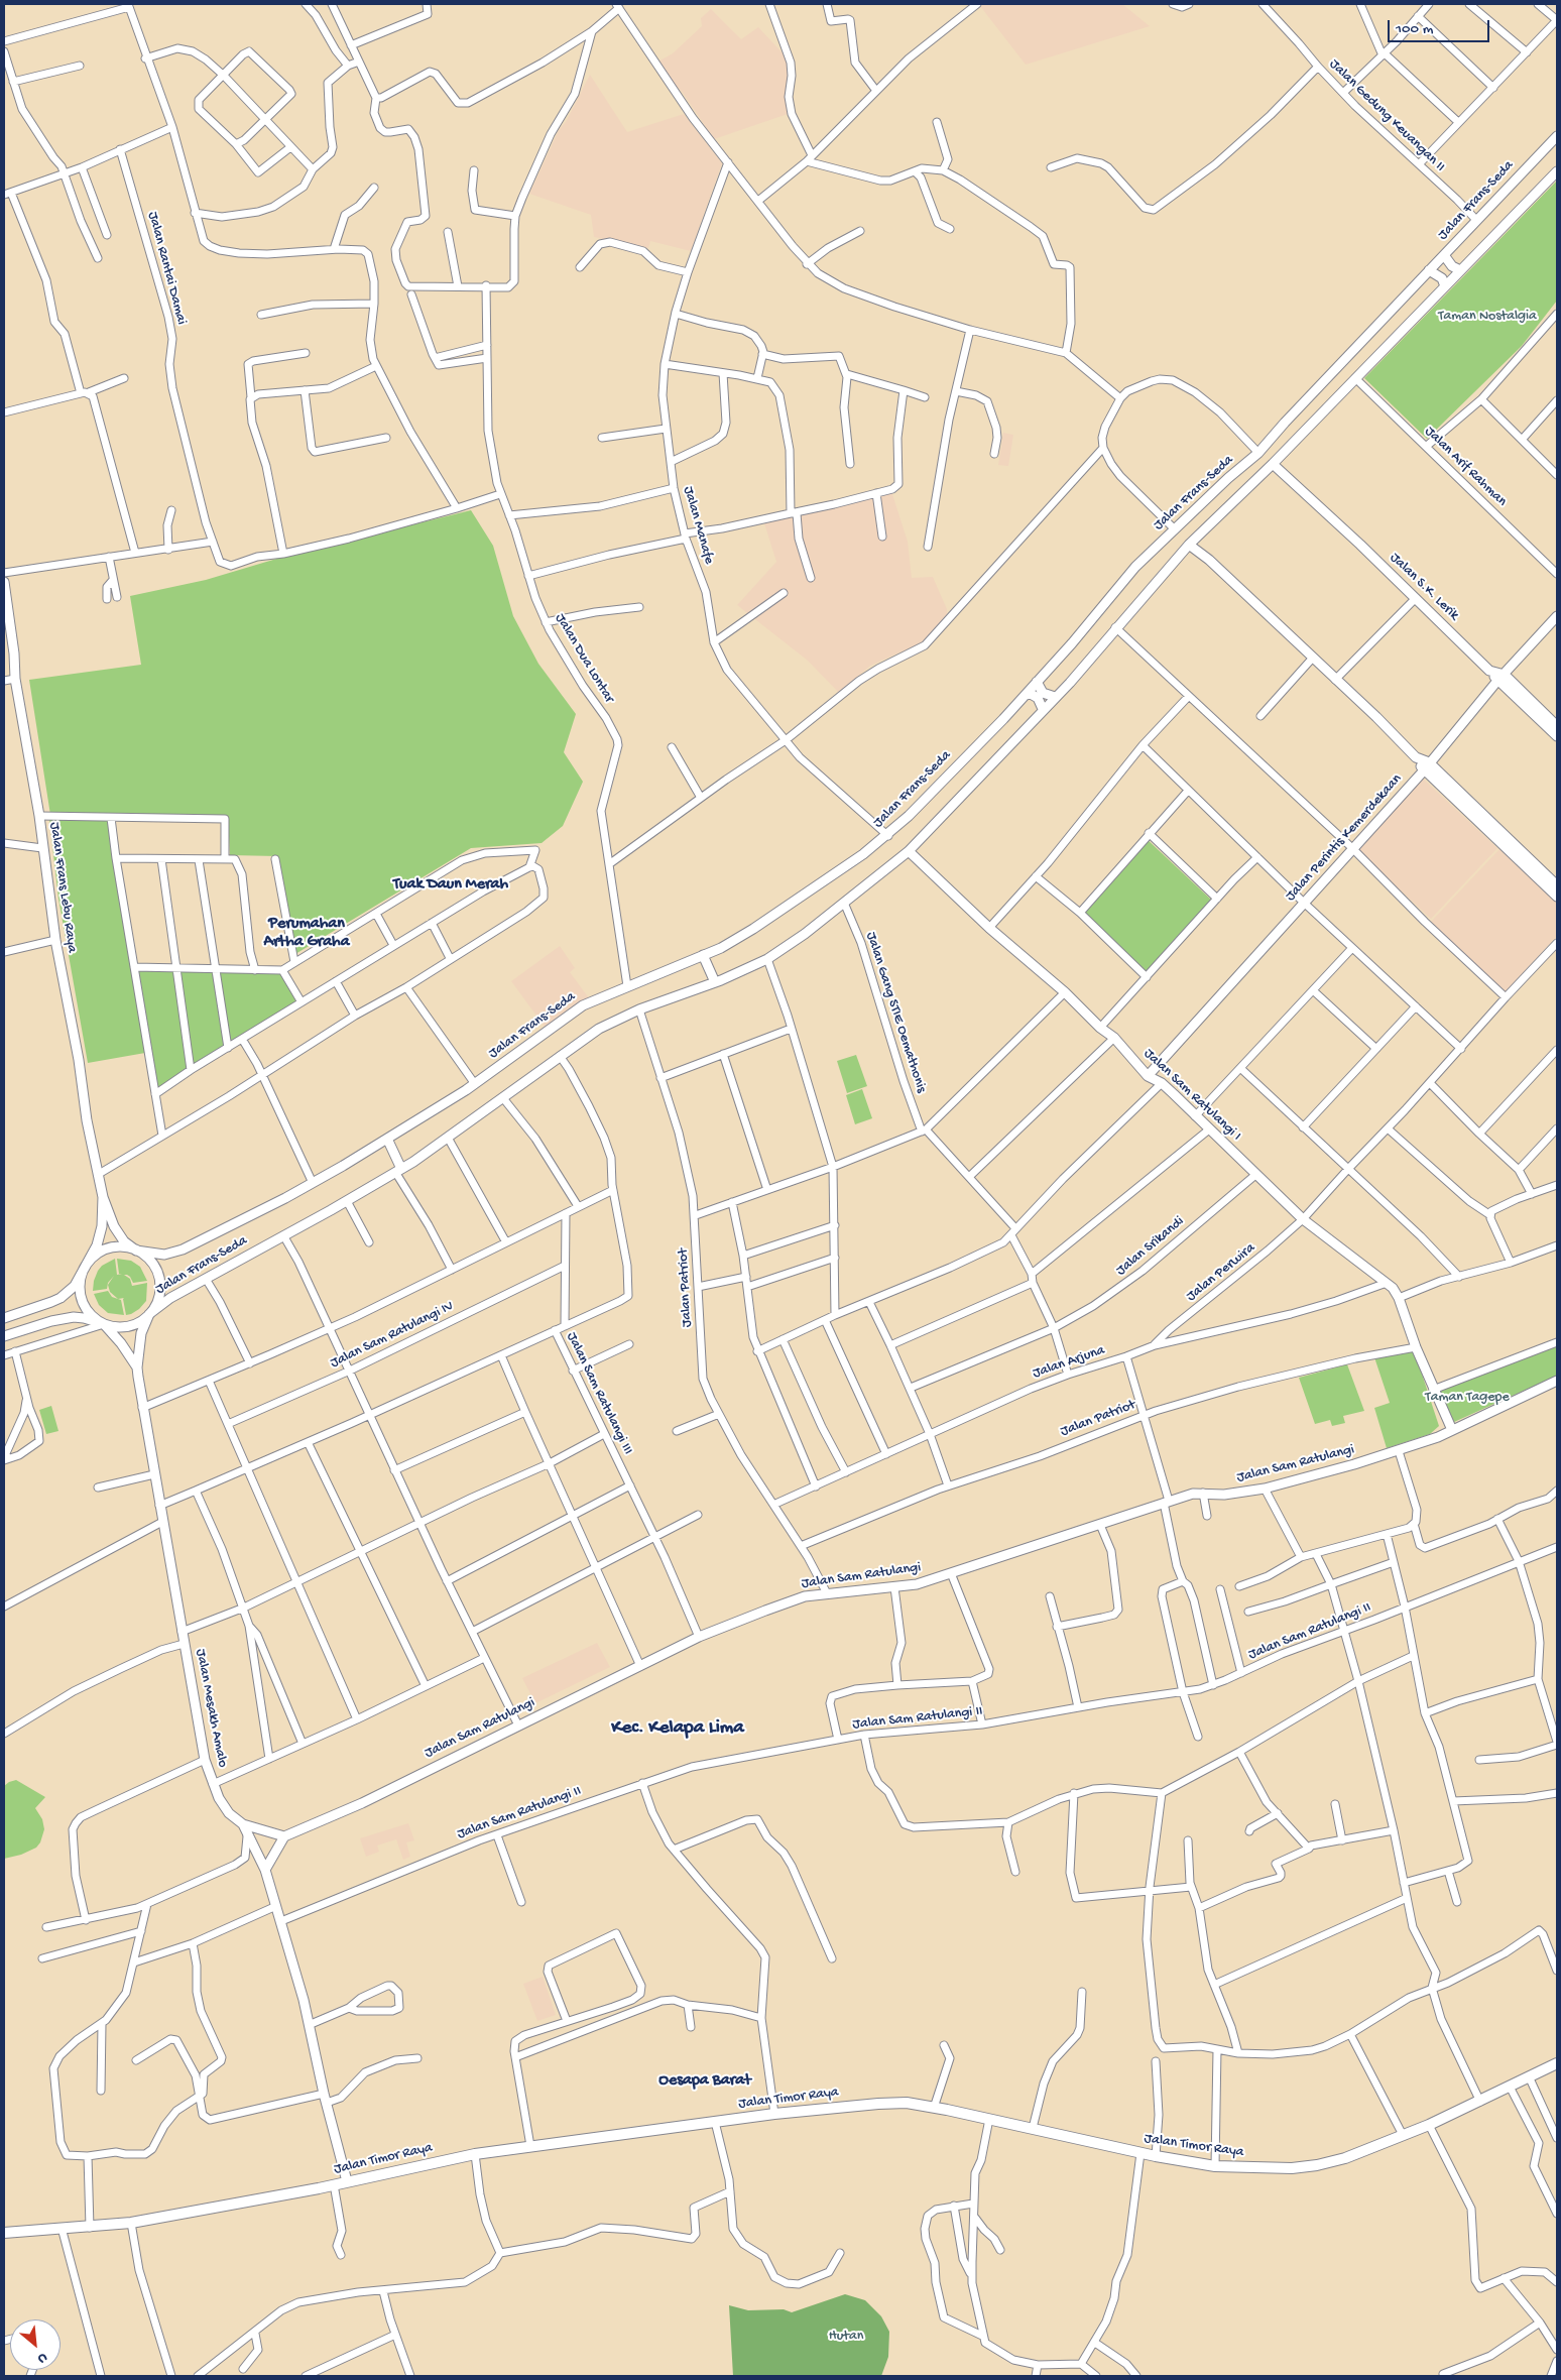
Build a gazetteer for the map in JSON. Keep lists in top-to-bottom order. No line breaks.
{"streets":{"highway":["Jalan Timor Raya"],"main road":["Jalan Frans-Seda","Jalan S.K. Lerik","Jalan Perintis Kemerdekaan","Jalan Frans Lebu Raya","Jalan Sam Ratulangi I","Jalan Sam Ratulangi","Jalan Mesakh Amalo"],"street":["Jalan Gedung Keuangan II","Jalan Rantai Damai","Jalan Arif Rahman","Jalan Manafe","Jalan Dua Lontar","Jalan Gang STIE Oemathonis","Jalan Srikandi","Jalan Perwira","Jalan Patriot","Jalan Sam Ratulangi IV","Jalan Arjuna","Jalan Sam Ratulangi III","Jalan Sam Ratulangi II"]},"crossings":[["Jalan Gedung Keuangan II","Jalan Frans-Seda"],["Jalan Frans-Seda","Jalan Arif Rahman"],["Jalan Frans-Seda","Jalan Manafe"],["Jalan Frans-Seda","Jalan S.K. Lerik"],["Jalan Frans-Seda","Jalan Dua Lontar"],["Jalan Frans-Seda","Jalan Frans Lebu Raya"],["Jalan Frans-Seda","Jalan Gang STIE Oemathonis"],["Jalan Frans-Seda","Jalan Sam Ratulangi I"],["Jalan Frans-Seda","Jalan Patriot"],["Jalan Frans-Seda","Jalan Sam Ratulangi III"],["Jalan Frans-Seda","Jalan Mesakh Amalo"],["Jalan Rantai Damai","Jalan Dua Lontar"],["Jalan S.K. Lerik","Jalan Perintis Kemerdekaan"],["Jalan Perintis Kemerdekaan","Jalan Sam Ratulangi I"],["Jalan Frans Lebu Raya","Jalan Mesakh Amalo"],["Jalan Sam Ratulangi I","Jalan Srikandi"],["Jalan Sam Ratulangi I","Jalan Perwira"],["Jalan Sam Ratulangi I","Jalan Patriot"],["Jalan Sam Ratulangi I","Jalan Arjuna"],["Jalan Sam Ratulangi I","Jalan Sam Ratulangi"],["Jalan Perwira","Jalan Arjuna"],["Jalan Patriot","Jalan Arjuna"],["Jalan Patriot","Jalan Sam Ratulangi"],["Jalan Sam Ratulangi III","Jalan Sam Ratulangi"],["Jalan Sam Ratulangi II","Jalan Mesakh Amalo"],["Jalan Mesakh Amalo","Jalan Timor Raya"]],"districts":["Tuak Daun Merah","Perumahan Artha Graha","Kec. Kelapa Lima","Oesapa Barat"],"parks":["Taman Nostalgia","Taman Tagepe","Hutan"],"scale_bar":"100 m","north":"bottom right"}
